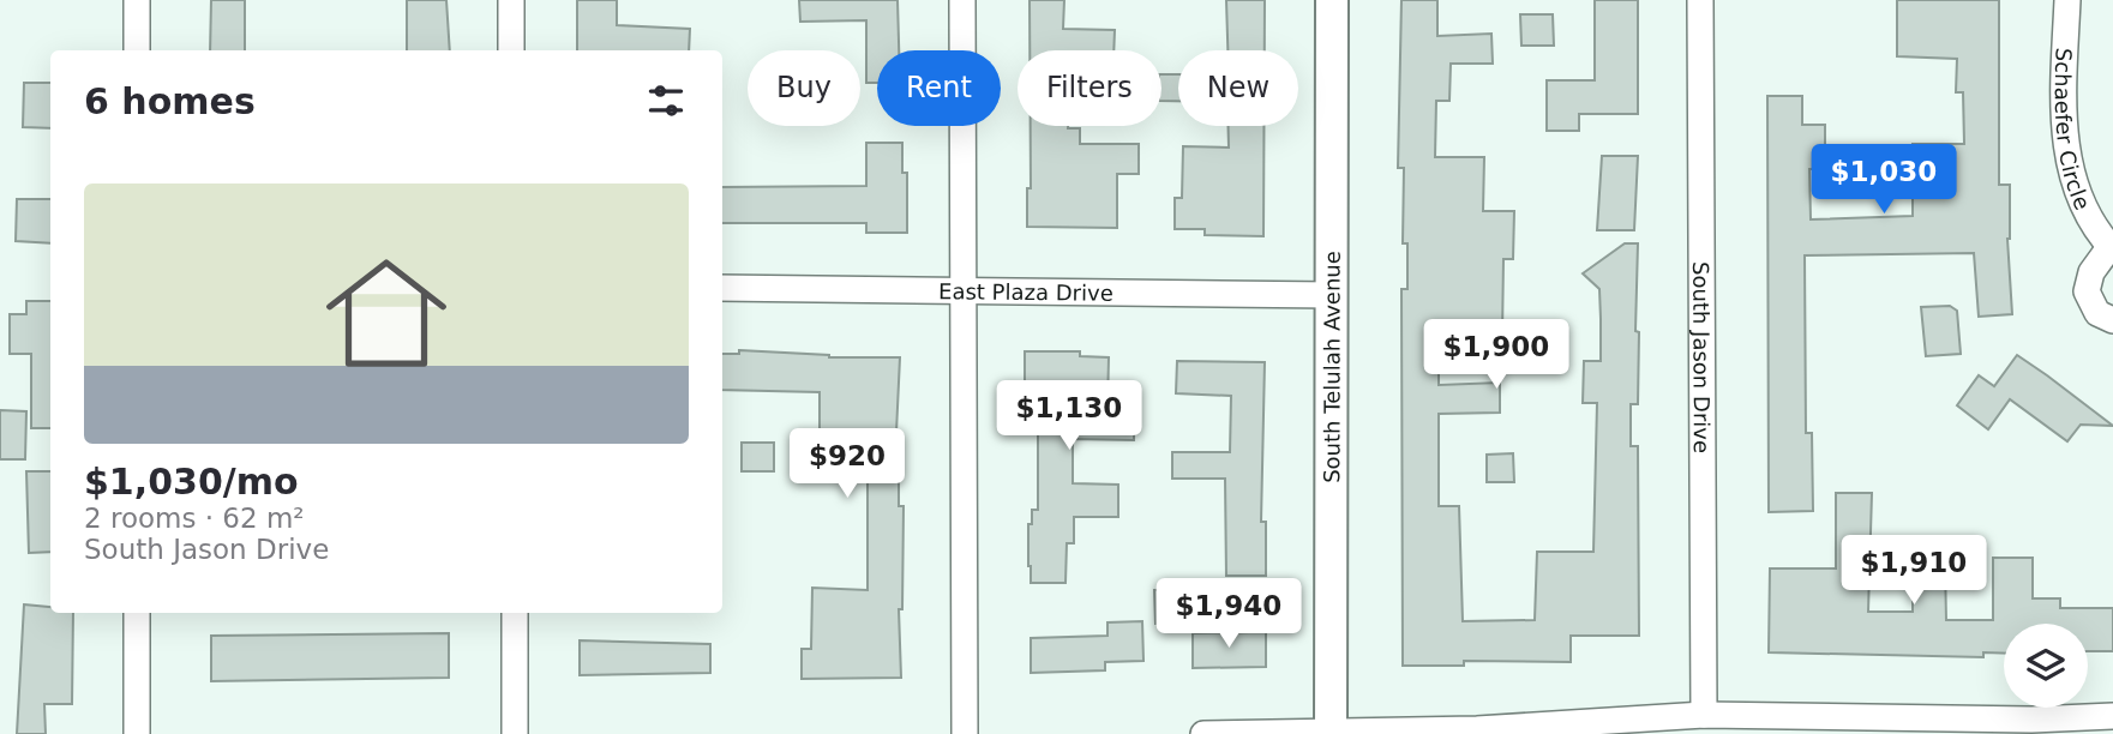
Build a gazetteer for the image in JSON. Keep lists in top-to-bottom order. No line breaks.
{"streets":{"street":["Schaefer Circle","East Plaza Drive","South Jason Drive","South Telulah Avenue"]},"crossings":[["East Plaza Drive","South Telulah Avenue"]],"page":{"chip":["Buy","Rent","Filters","New"],"heading":"6 homes","price":["$1,030","$1,900","$1,130","$920","$1,910","$1,940"],"list":[{"name":"$1,030/mo","note":"2 rooms · 62 m² · South Jason Drive"}]}}
